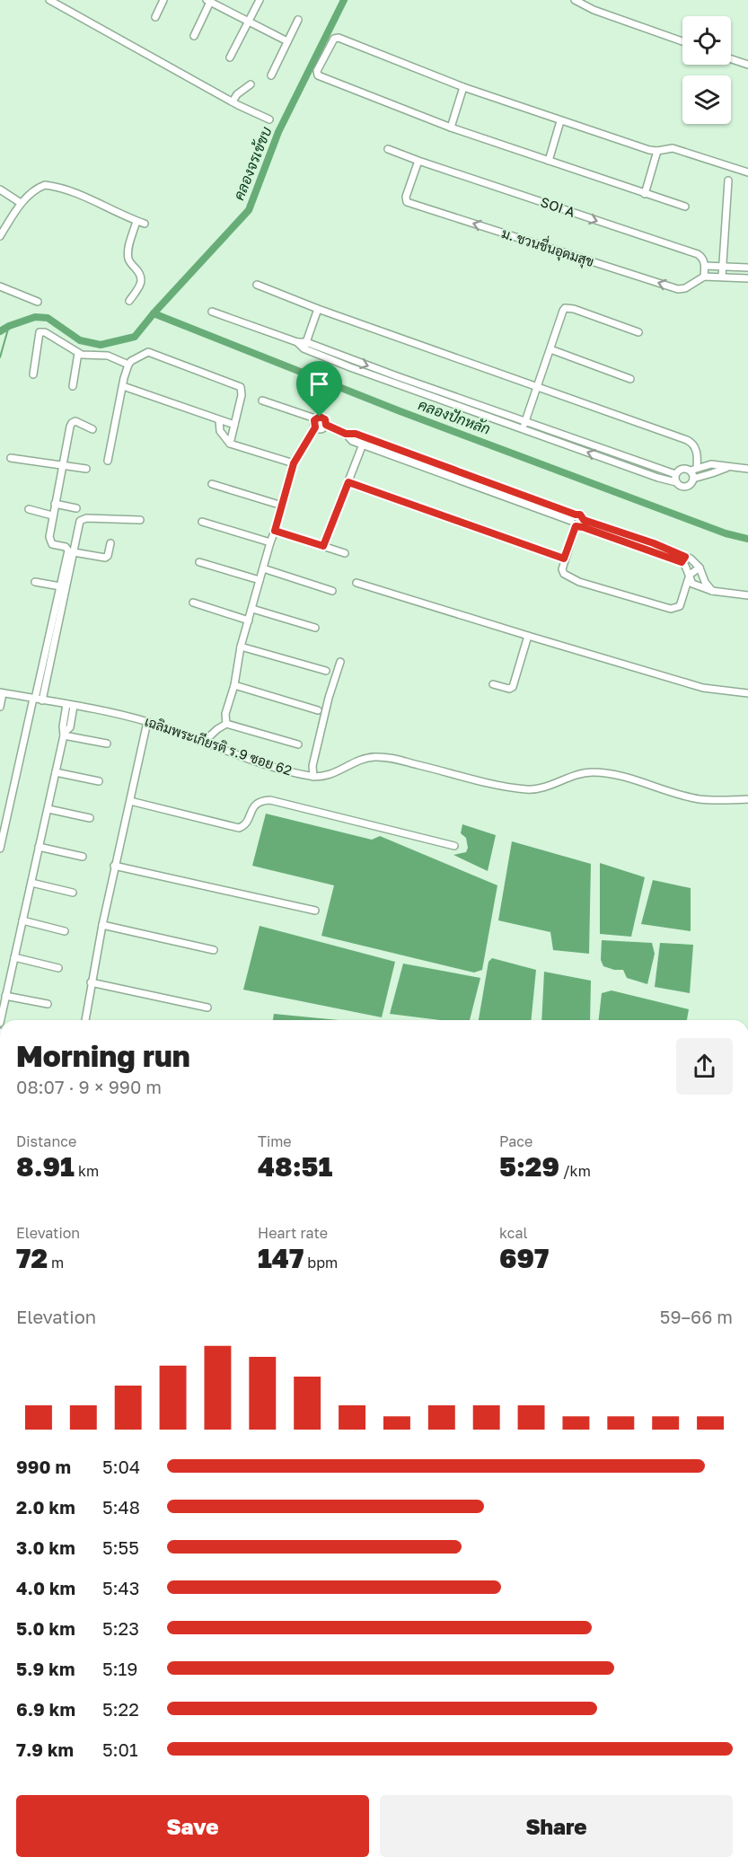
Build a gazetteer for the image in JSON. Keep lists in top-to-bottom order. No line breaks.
{"streets":{"street":["SOI A","ม. ชวนชื่นอุดมสุข","เฉลิมพระเกียรติ ร.9 ซอย 62"]},"crossings":[["SOI A","ม. ชวนชื่นอุดมสุข"]],"one_way":["ม. ชวนชื่นอุดมสุข"],"water":["คลองจรเข้ขบ","คลองปักหลัก"],"page":{"heading":["Morning run","08:07 · 9 × 990 m"],"stats":[["Distance","8.91 km"],["Time","48:51"],["Pace","5:29 /km"],["Elevation","72 m"],["Heart rate","147 bpm"],["kcal","697"]],"chart":["Elevation","59–66 m"],"list":[{"name":"990 m","note":"5:04"},{"name":"2.0 km","note":"5:48"},{"name":"3.0 km","note":"5:55"},{"name":"4.0 km","note":"5:43"},{"name":"5.0 km","note":"5:23"},{"name":"5.9 km","note":"5:19"},{"name":"6.9 km","note":"5:22"},{"name":"7.9 km","note":"5:01"}],"buttons":["Save","Share"]}}
